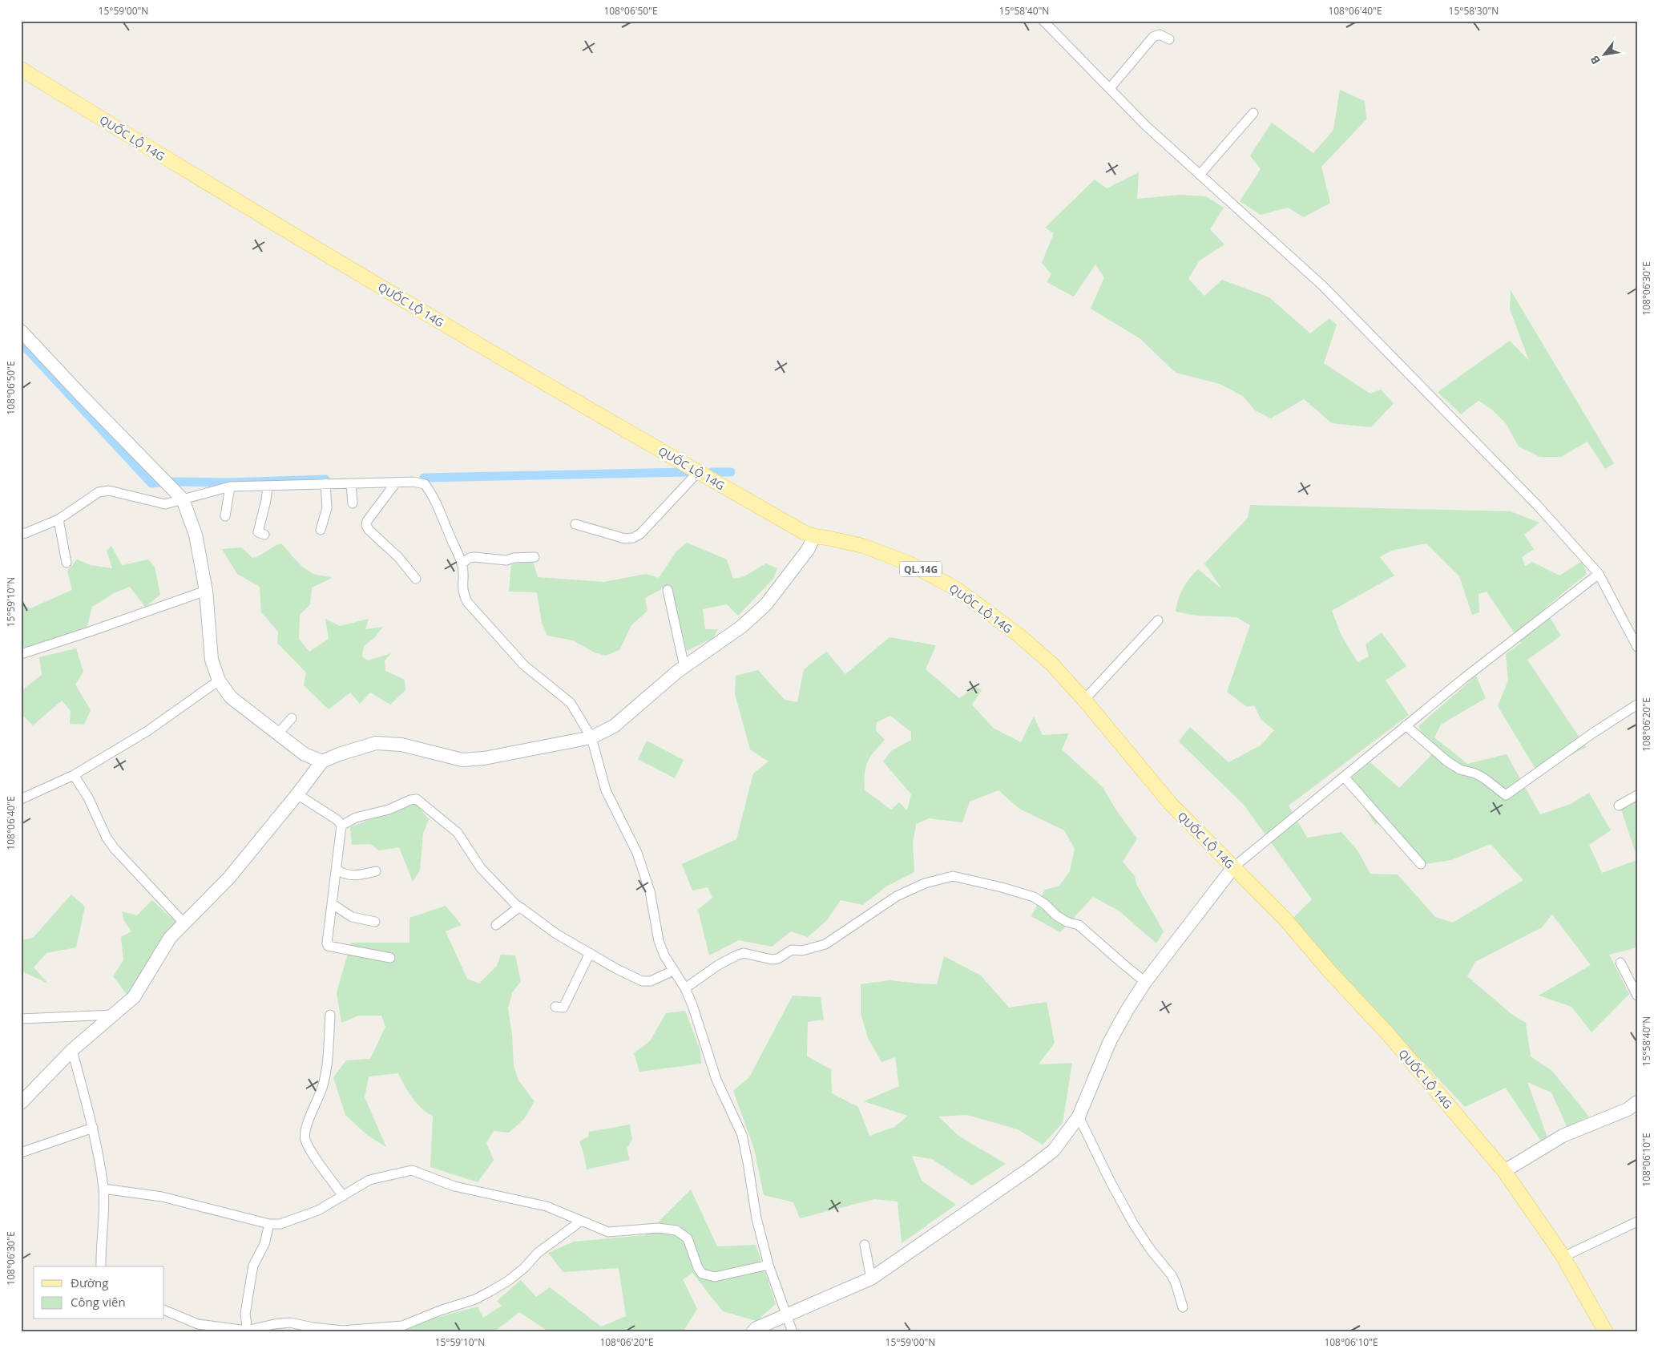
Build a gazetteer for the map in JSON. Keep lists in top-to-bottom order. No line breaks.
{"streets":{"main road":["QUỐC LỘ 14G","QL.14G"]},"legend":["Đường","Công viên"],"north":"bottom left","coordinates":["15°59'00\"N","108°06'50\"E","15°58'40\"N","108°06'40\"E","15°58'30\"N","108°06'30\"E","15°59'10\"N","108°06'20\"E","108°06'10\"E"]}
